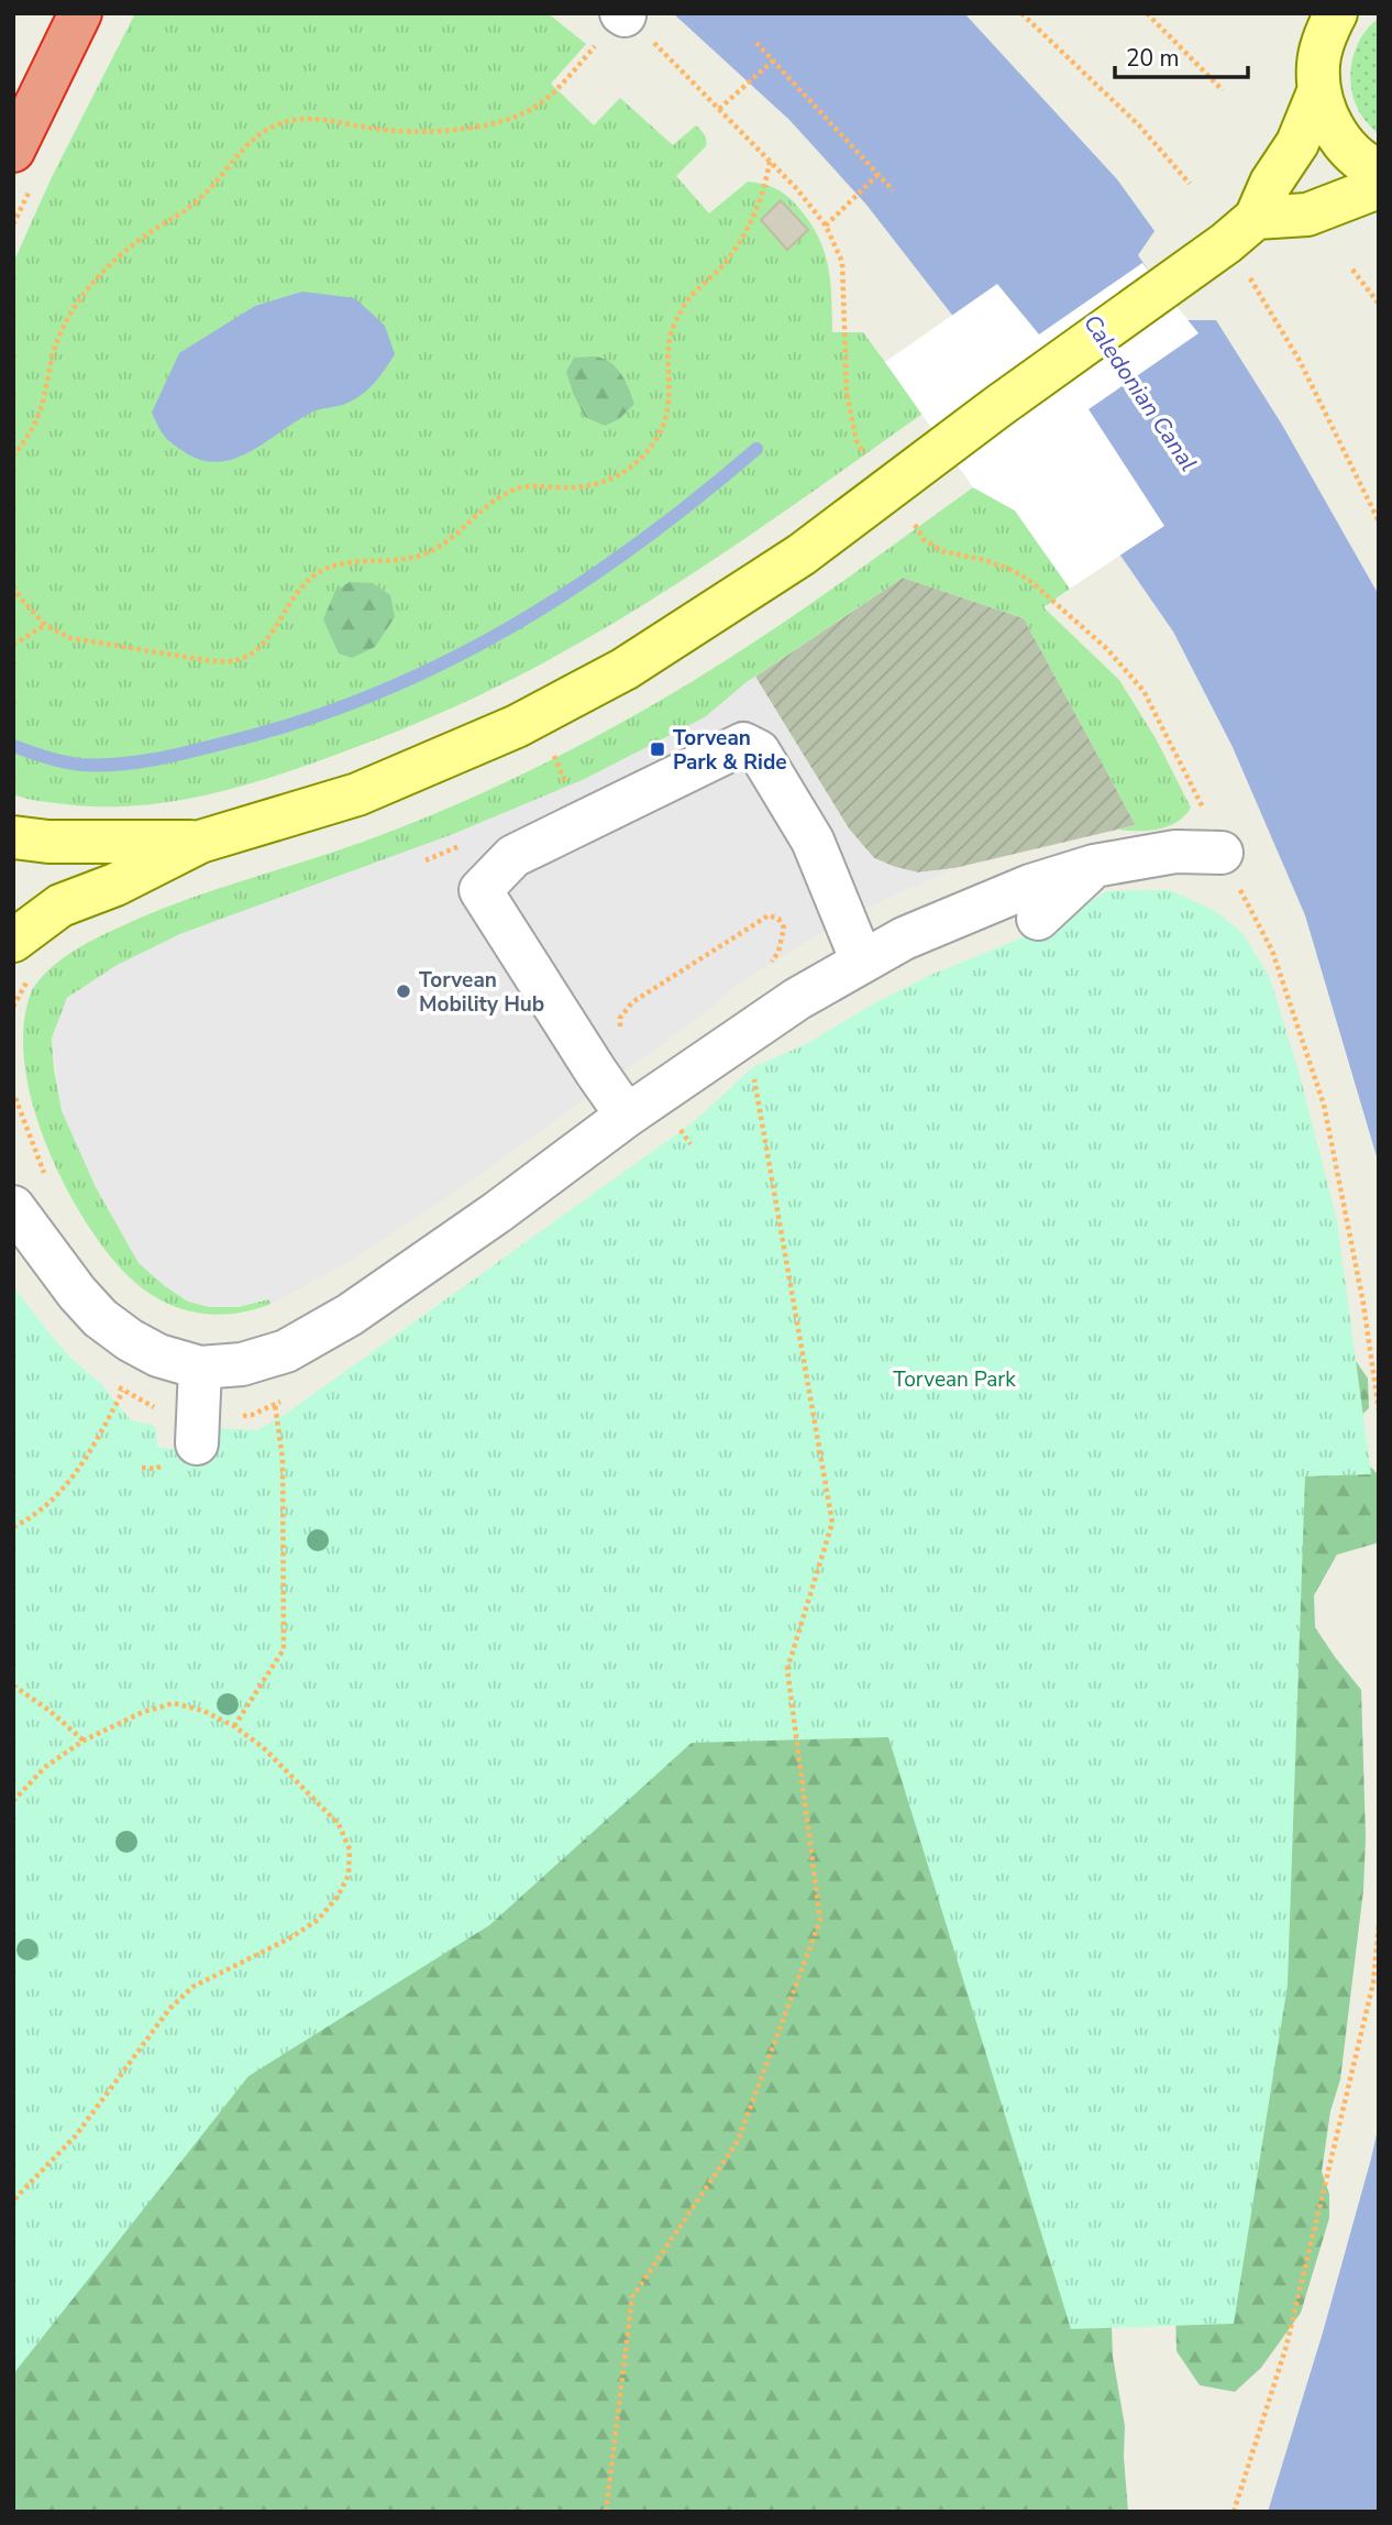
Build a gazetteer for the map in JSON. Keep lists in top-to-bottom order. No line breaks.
{"water":["Caledonian Canal"],"parks":["Torvean Park"],"places":{"transit":["Torvean Park & Ride"],"other":["Torvean Mobility Hub"]},"scale_bar":"20 m"}
